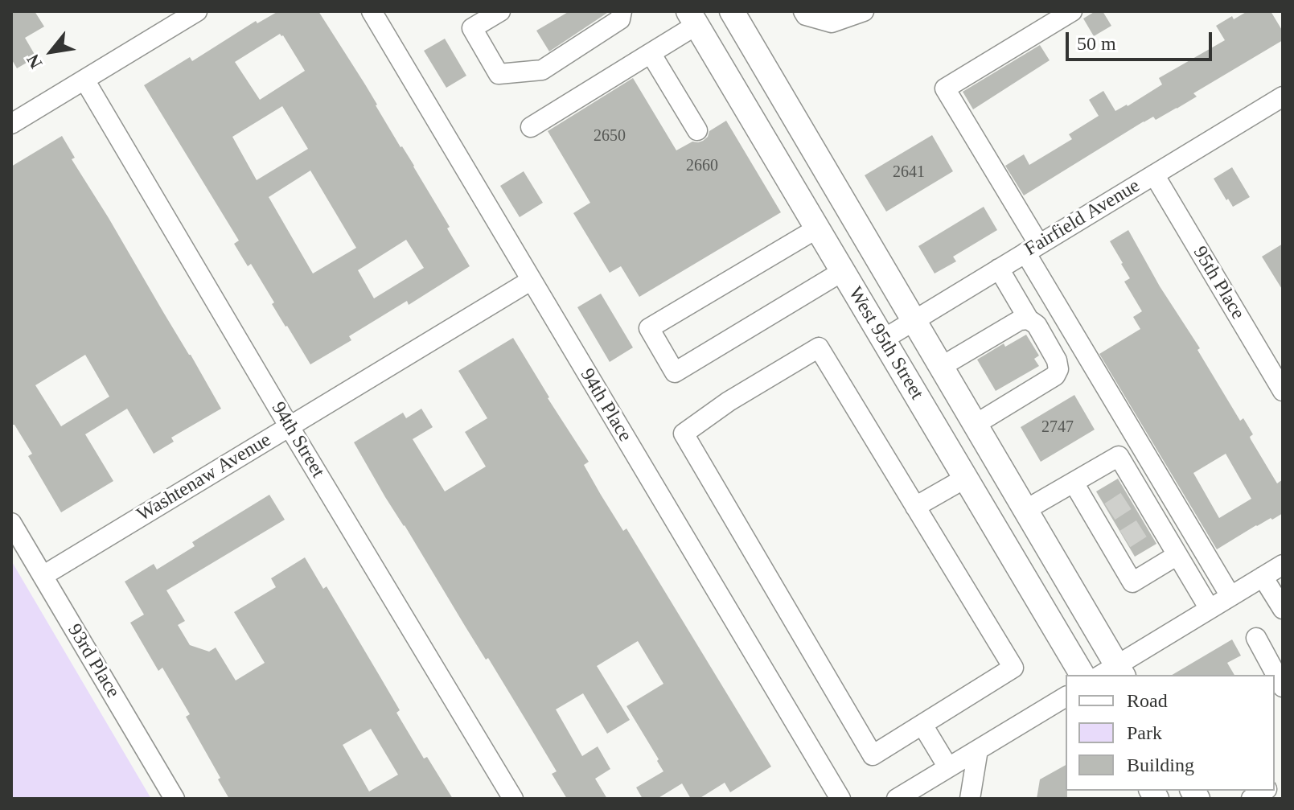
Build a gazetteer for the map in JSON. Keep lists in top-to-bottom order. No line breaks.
{"streets":{"main road":["West 95th Street"],"street":["Fairfield Avenue","95th Place","94th Place","94th Street","Washtenaw Avenue","93rd Place"]},"crossings":[["Fairfield Avenue","95th Place"],["Fairfield Avenue","West 95th Street"],["94th Place","Washtenaw Avenue"],["94th Street","Washtenaw Avenue"],["Washtenaw Avenue","93rd Place"]],"house_numbers":["2650","2660","2641","2747"],"legend":["Road","Park","Building"],"scale_bar":"50 m","north":"bottom left"}
